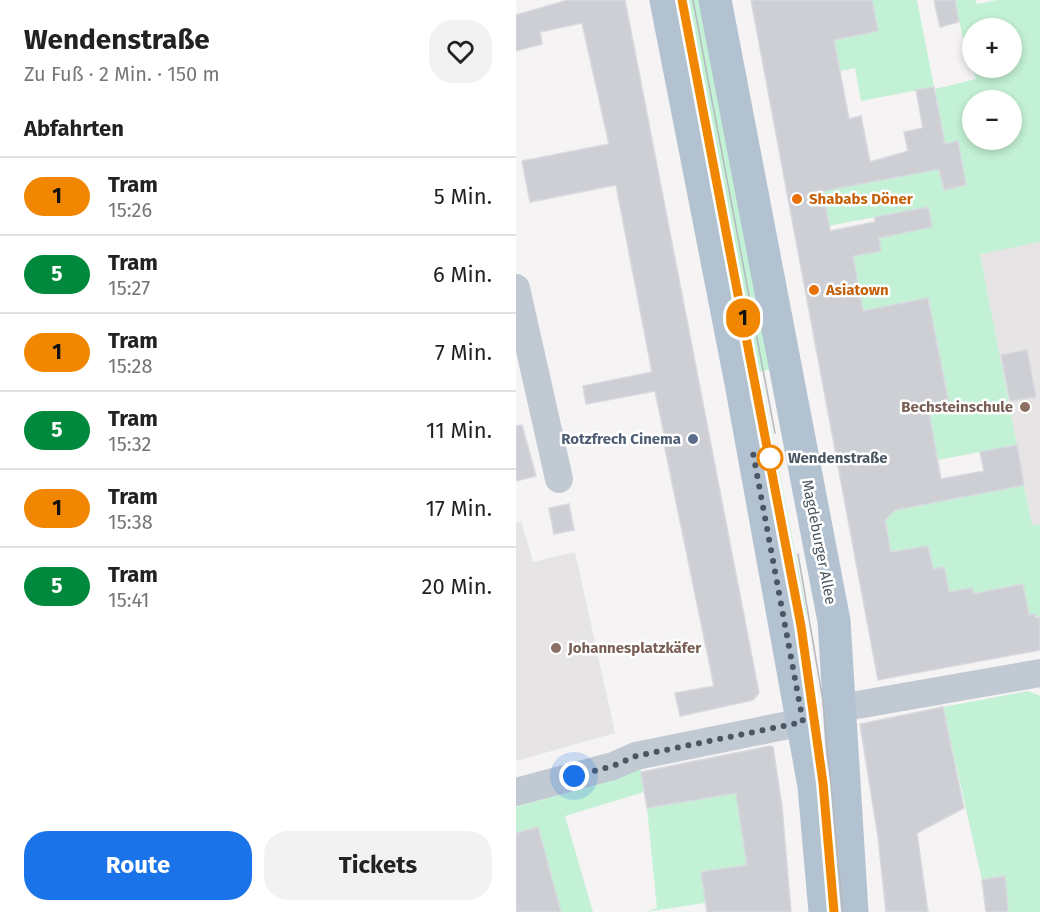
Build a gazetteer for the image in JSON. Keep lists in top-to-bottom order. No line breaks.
{"streets":{"main road":["Magdeburger Allee"]},"places":["Shababs Döner","Asiatown","Bechsteinschule","Rotzfrech Cinema","Wendenstraße","Johannesplatzkäfer"],"lines":["tram line 1"],"page":{"heading":[["Wendenstraße","Zu Fuß · 2 Min. · 150 m"],"Abfahrten"],"on_map":"1","map_buttons":["+","−"],"list":[{"mark":"1","name":"Tram","note":"15:26","value":"5 Min."},{"mark":"5","name":"Tram","note":"15:27","value":"6 Min."},{"mark":"1","name":"Tram","note":"15:28","value":"7 Min."},{"mark":"5","name":"Tram","note":"15:32","value":"11 Min."},{"mark":"1","name":"Tram","note":"15:38","value":"17 Min."},{"mark":"5","name":"Tram","note":"15:41","value":"20 Min."}],"buttons":["Route","Tickets"]}}
